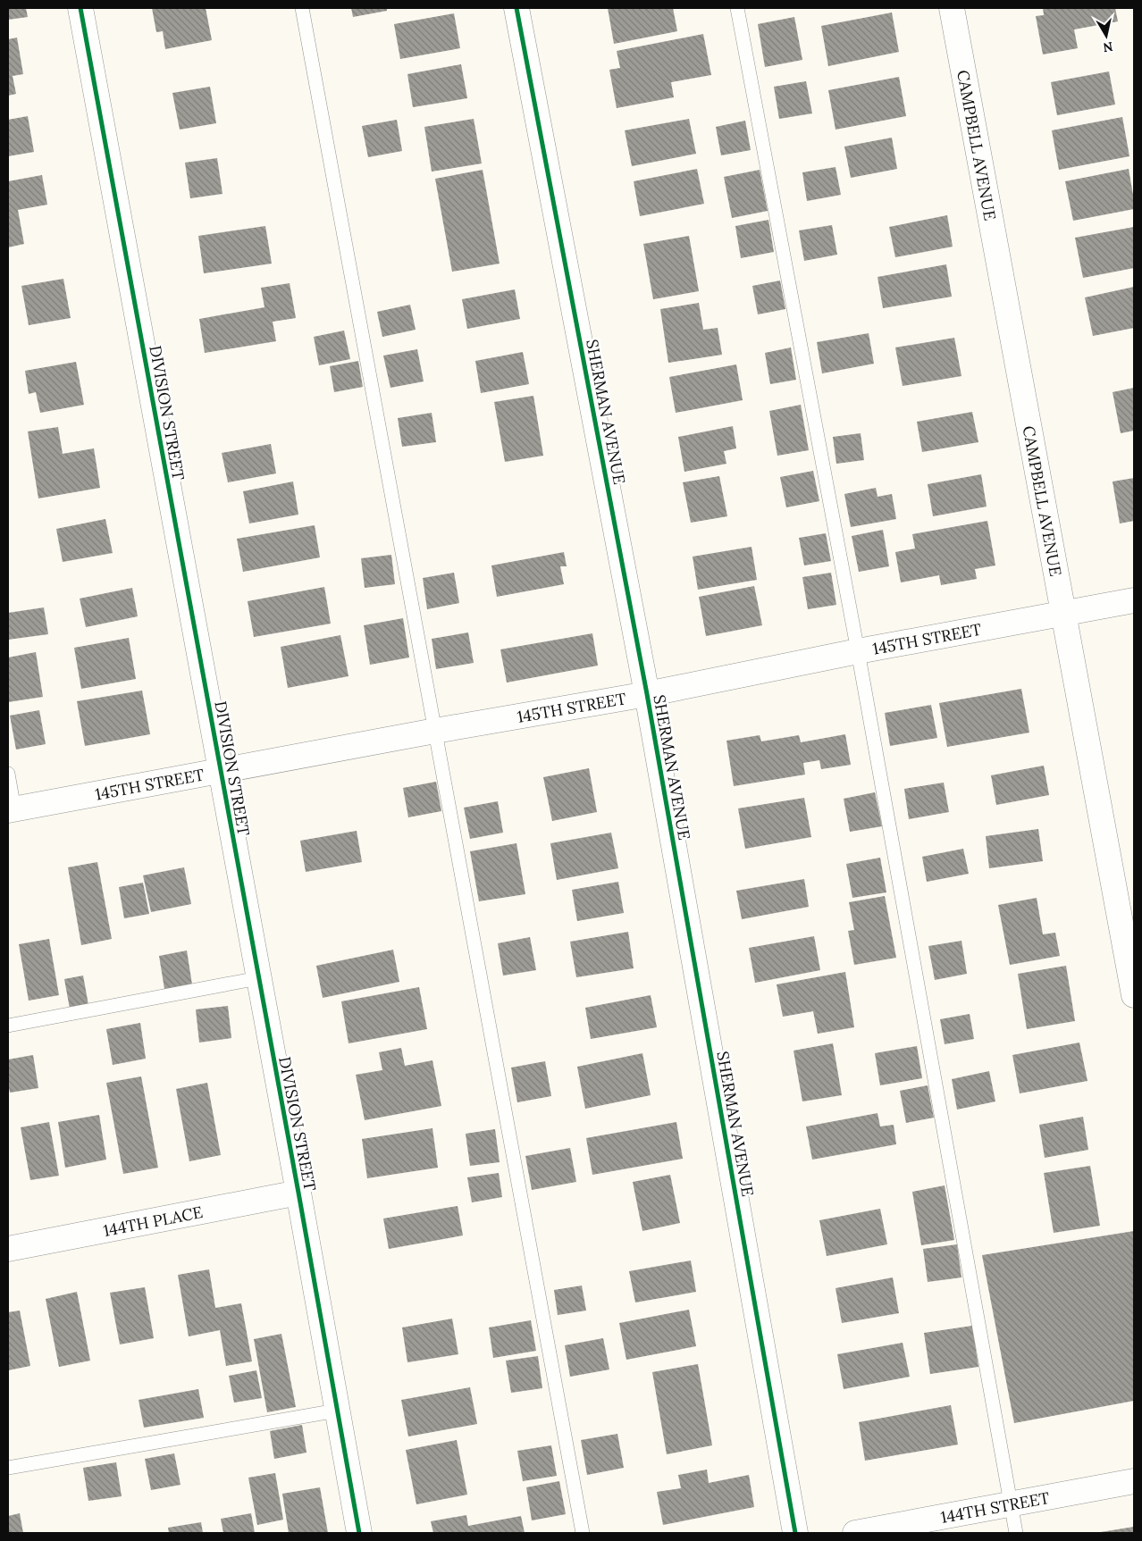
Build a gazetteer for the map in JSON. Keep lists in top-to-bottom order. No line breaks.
{"streets":{"street":["CAMPBELL AVENUE","SHERMAN AVENUE","DIVISION STREET","145TH STREET","144TH PLACE","144TH STREET"]},"crossings":[["CAMPBELL AVENUE","145TH STREET"],["SHERMAN AVENUE","145TH STREET"],["DIVISION STREET","145TH STREET"],["DIVISION STREET","144TH PLACE"]],"north":"bottom"}
